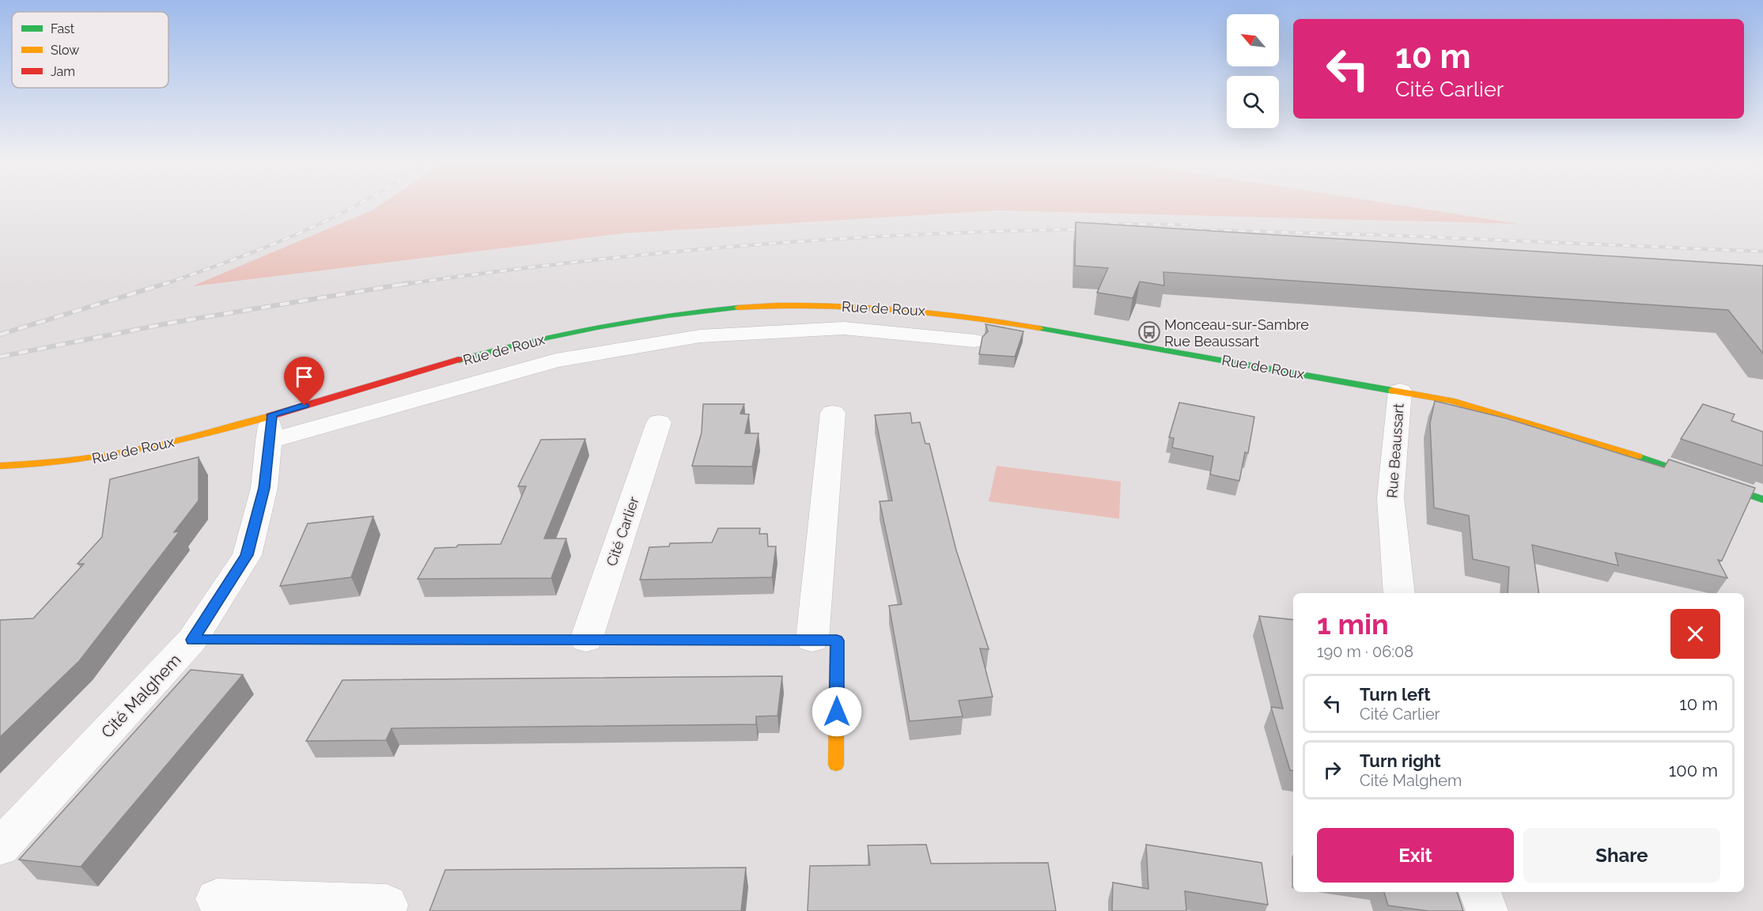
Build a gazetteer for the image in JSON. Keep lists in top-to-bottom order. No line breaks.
{"streets":{"main road":["Rue de Roux"],"street":["Rue Beaussart","Cité Carlier","Cité Malghem"]},"crossings":[["Rue de Roux","Rue Beaussart"],["Rue de Roux","Cité Malghem"]],"places":{"bus stop":["Monceau-sur-Sambre Rue Beaussart"]},"legend":["Fast","Slow","Jam"],"north":"top left","page":{"turn":["10 m","Cité Carlier"],"heading":["1 min","190 m · 06:08"],"list":[{"name":"Turn left","note":"Cité Carlier","value":"10 m"},{"name":"Turn right","note":"Cité Malghem","value":"100 m"}],"buttons":["Exit","Share"]}}
